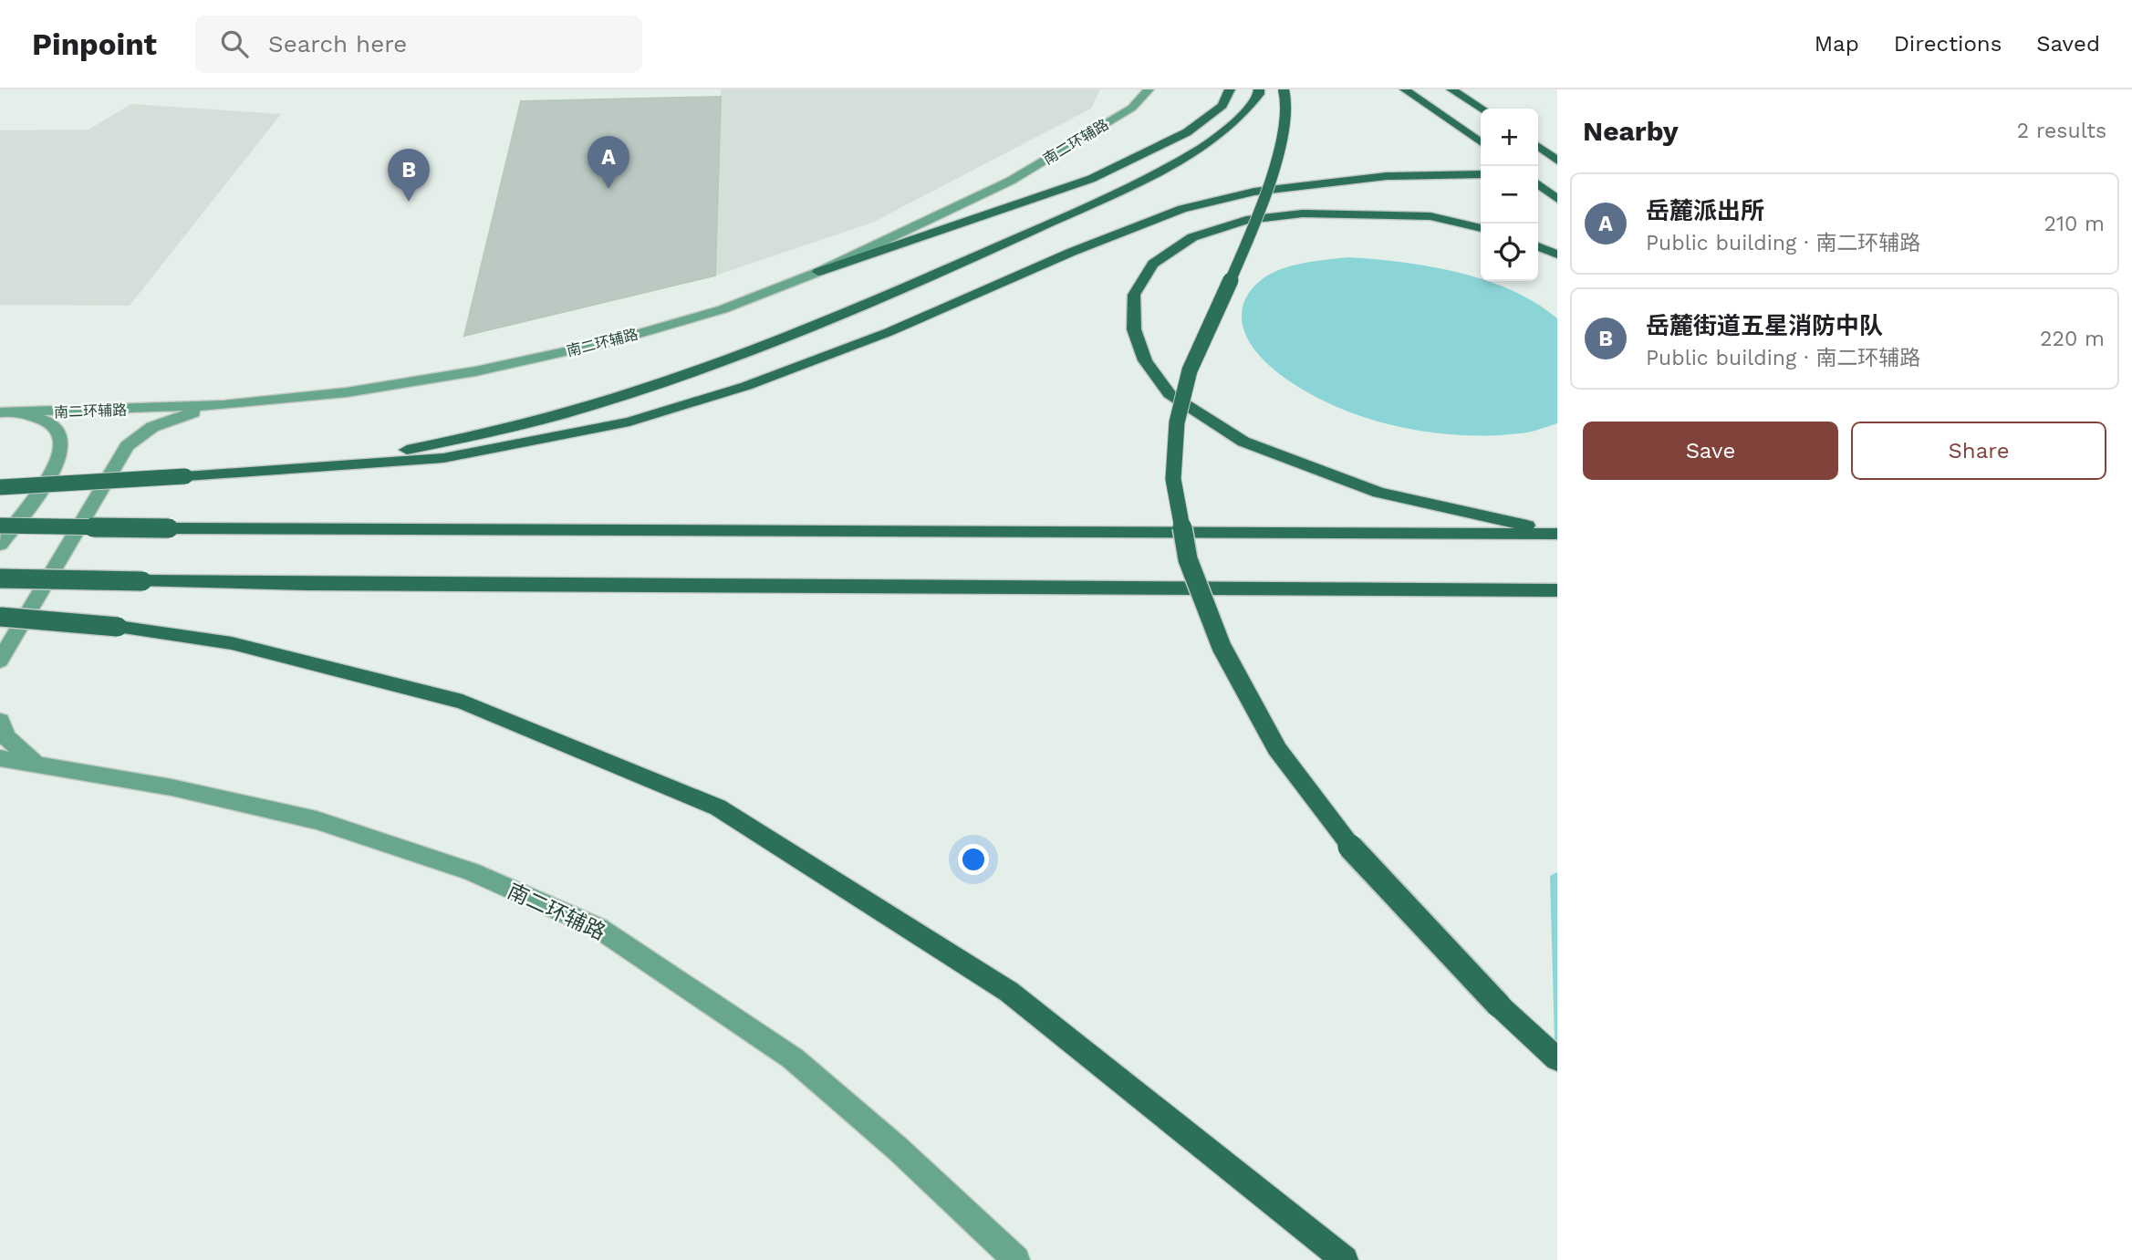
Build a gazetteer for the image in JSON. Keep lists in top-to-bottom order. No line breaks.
{"streets":{"main road":["南二环辅路"]},"page":{"header":"Pinpoint","search":"Search here","nav":["Map","Directions","Saved"],"heading":["Nearby","2 results"],"map_buttons":["+","−"],"pins":["A","B"],"list":[{"mark":"A","name":"岳麓派出所","note":"Public building · 南二环辅路","value":"210 m"},{"mark":"B","name":"岳麓街道五星消防中队","note":"Public building · 南二环辅路","value":"220 m"}],"buttons":["Save","Share"]}}
